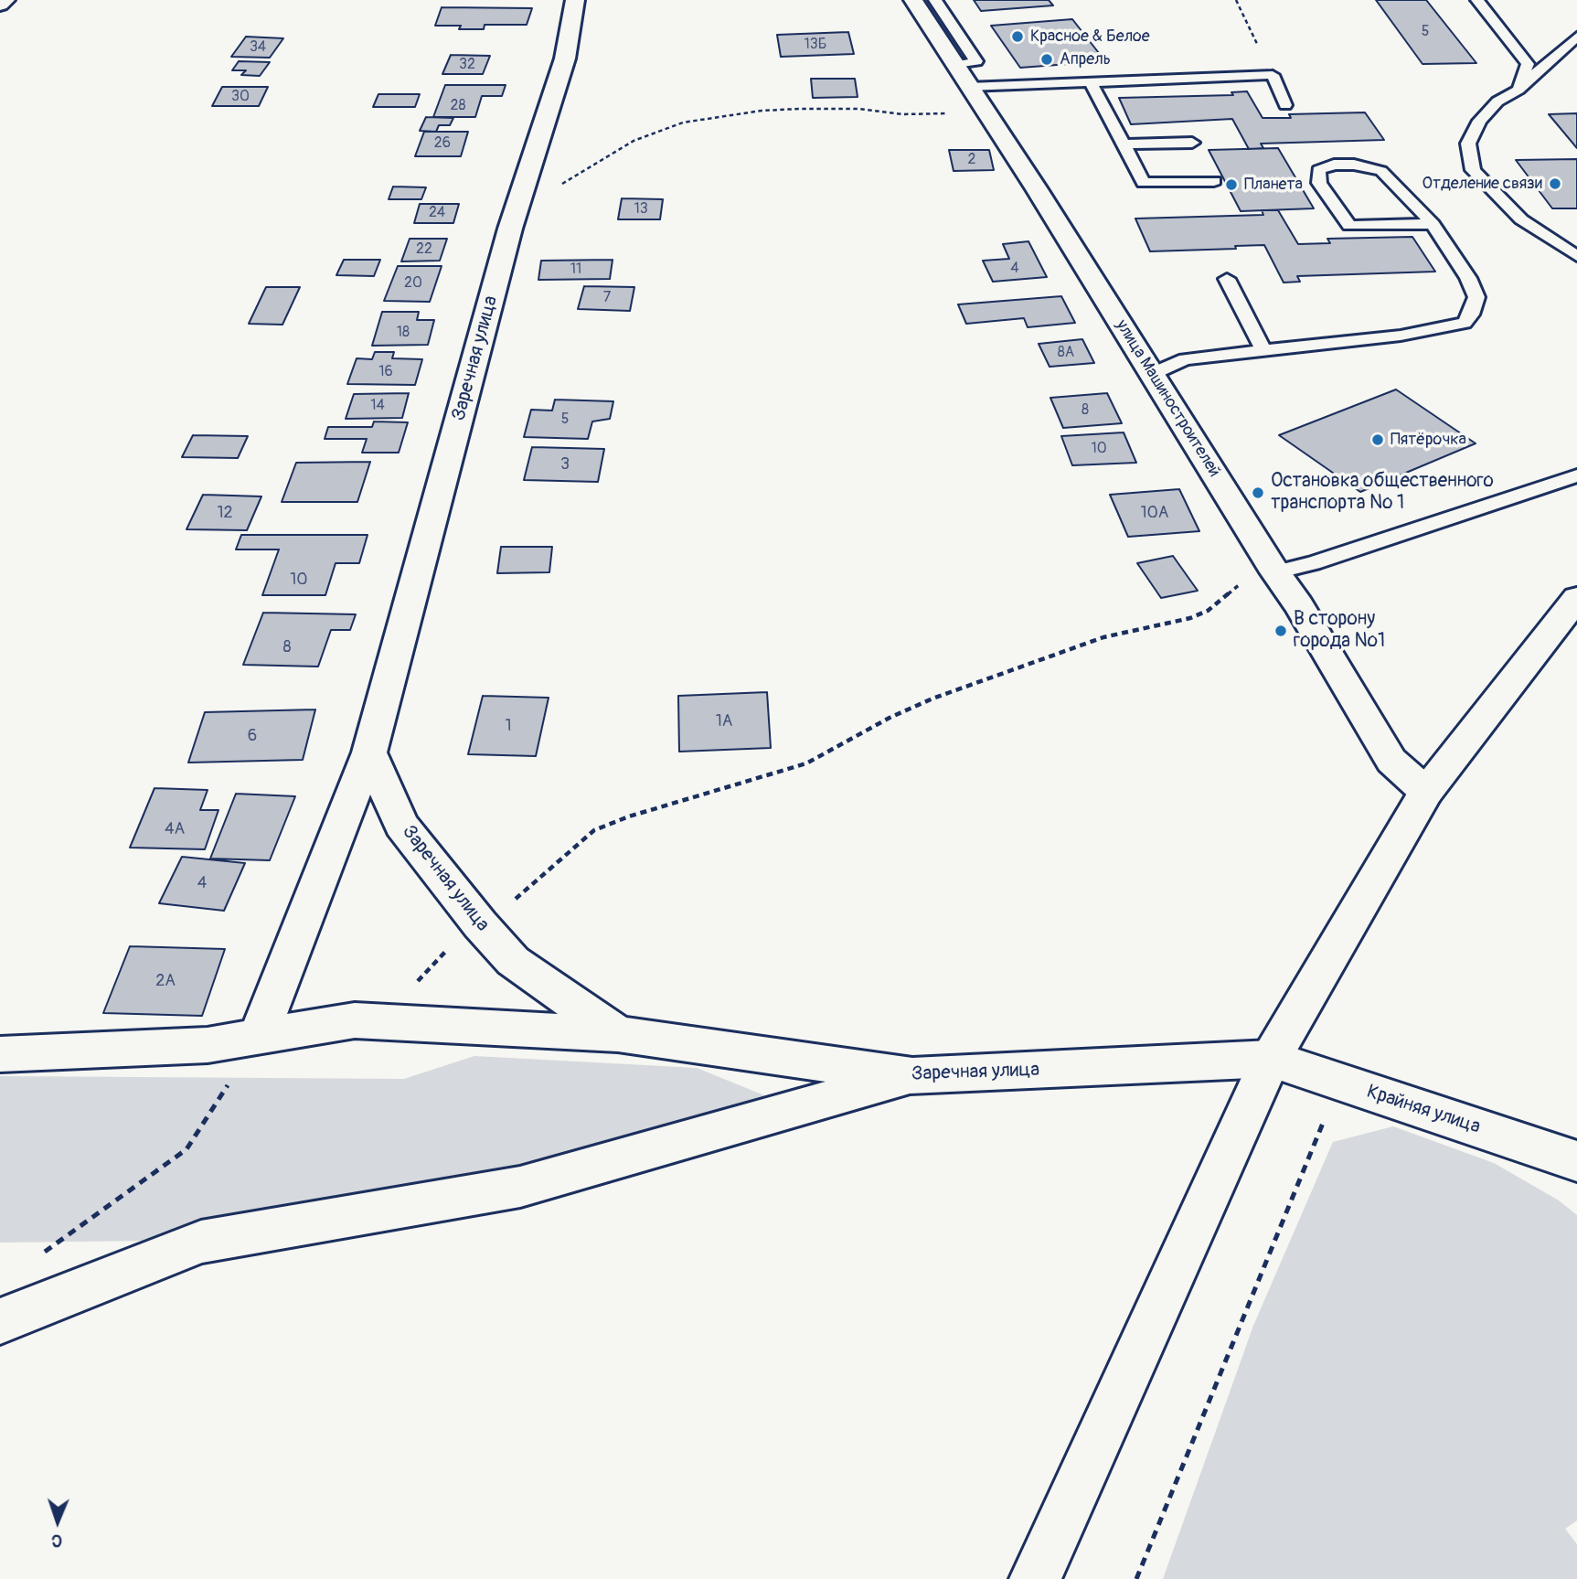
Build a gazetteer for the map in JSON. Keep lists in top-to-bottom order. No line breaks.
{"streets":{"street":["Заречная улица","улица Машиностроителей","Крайняя улица"]},"crossings":[["Заречная улица","Крайняя улица"]],"places":["Красное & Белое","Апрель","Отделение связи","Планета","Пятёрочка","Остановка общественного транспорта № 1","В сторону города №1"],"house_numbers":["5","13Б","34","32","30","28","26","2","13","24","22","4","11","20","7","18","8А","16","14","8","5","10","3","12","10А","10","8","1А","1","6","4А","4","2А"],"north":"bottom"}
